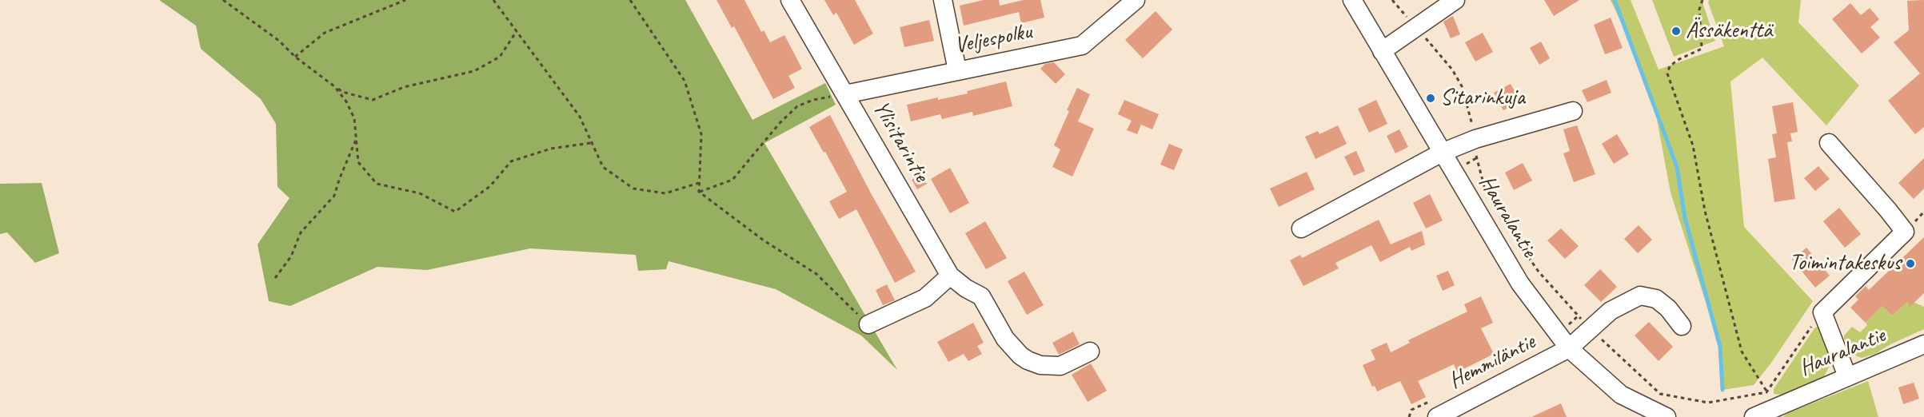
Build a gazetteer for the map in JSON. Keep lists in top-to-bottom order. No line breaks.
{"streets":{"street":["Veljespolku","Ylisitarintie","Hauralantie","Hemmiläntie"]},"crossings":[["Veljespolku","Ylisitarintie"],["Hauralantie","Hemmiläntie"]],"places":["Ässäkenttä","Sitarinkuja","Toimintakeskus"]}
